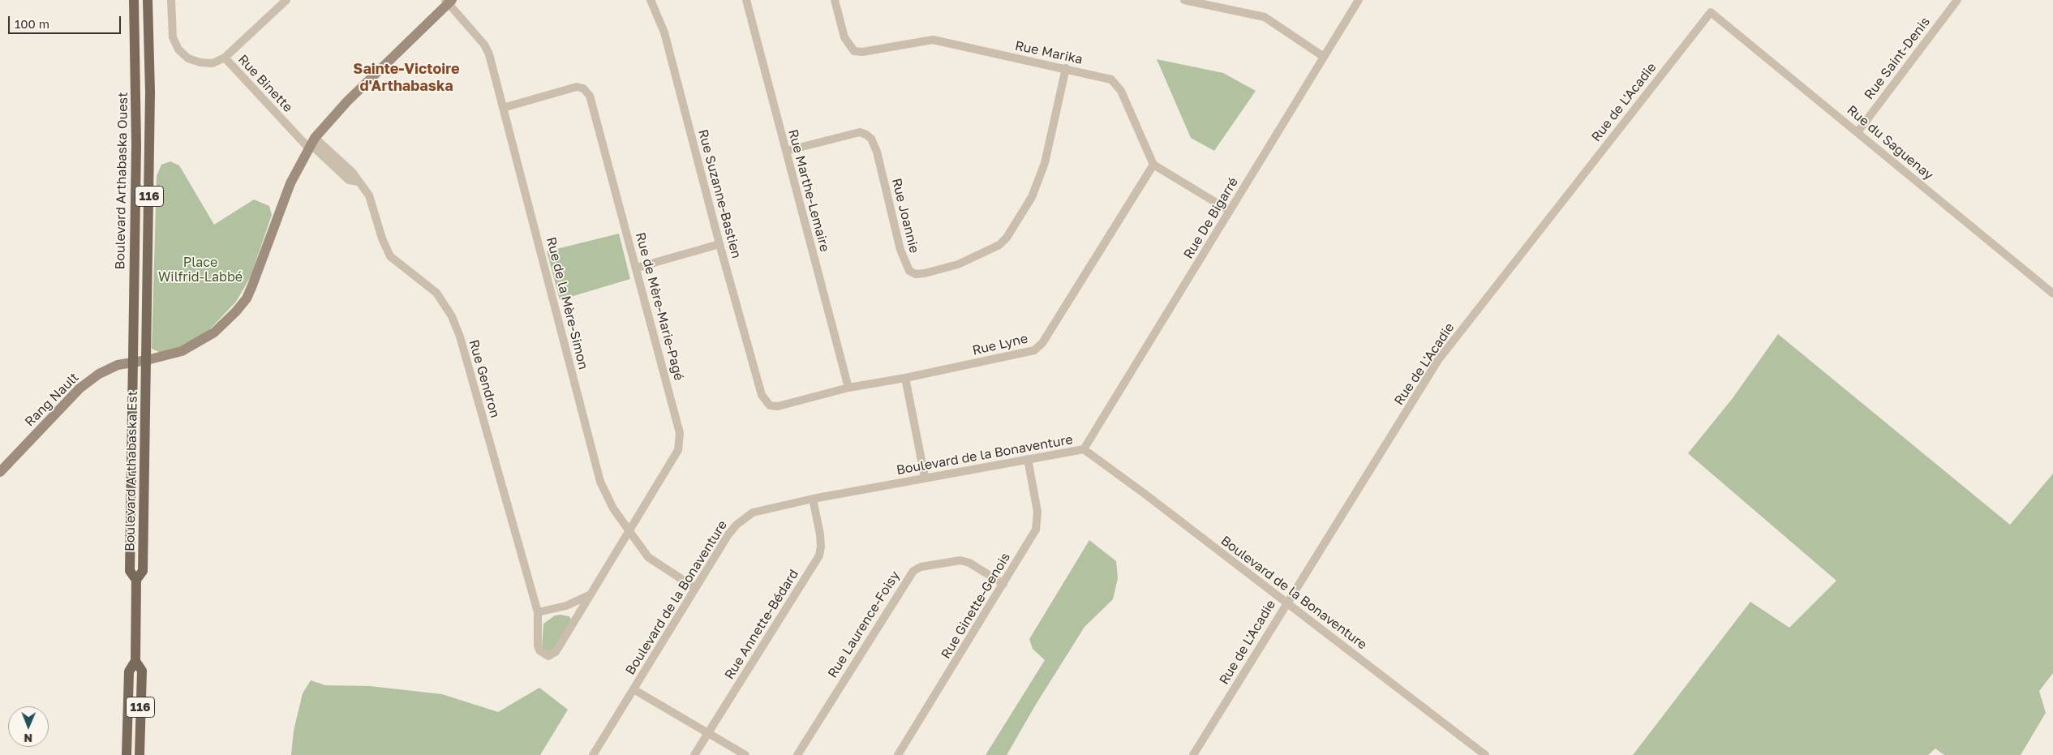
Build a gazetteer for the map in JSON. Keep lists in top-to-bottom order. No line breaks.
{"streets":{"main road":["Boulevard Arthabaska Ouest","116","Boulevard Arthabaska Est"],"street":["Rue Marika","Rue Saint-Denis","Rue Binette","Rue de L'Acadie","Rue du Saguenay","Rue Marthe-Lemaire","Rue Suzanne-Bastien","Rue Joannie","Rue De Bigarré","Rue de la Mère-Simon","Rue de Mère-Marie-Pagé","Rue Lyne","Rue Gendron","Rang Nault","Boulevard de la Bonaventure","Rue Ginette-Genois","Rue Annette-Bédard","Rue Laurence-Foisy"]},"crossings":[["Rue Marika","Rue Joannie"],["Rue Marika","Rue Lyne"],["Rue Saint-Denis","Rue du Saguenay"],["Rue Binette","Rue Gendron"],["Rue Binette","Rang Nault"],["Rue de L'Acadie","Rue du Saguenay"],["Rue de L'Acadie","Boulevard de la Bonaventure"],["Boulevard Arthabaska Ouest","Rang Nault"],["Boulevard Arthabaska Ouest","Boulevard Arthabaska Est"],["Rue Marthe-Lemaire","Rue Joannie"],["Rue Marthe-Lemaire","Rue Lyne"],["Rue Suzanne-Bastien","Rue Lyne"],["Rue De Bigarré","Boulevard de la Bonaventure"],["Rue de la Mère-Simon","Rue de Mère-Marie-Pagé"],["Rue de la Mère-Simon","Rang Nault"],["Rue de la Mère-Simon","Boulevard de la Bonaventure"],["Rue de Mère-Marie-Pagé","Rue Gendron"],["Rue Gendron","Rang Nault"],["Rang Nault","Boulevard Arthabaska Est"],["Boulevard de la Bonaventure","Rue Ginette-Genois"],["Boulevard de la Bonaventure","Rue Annette-Bédard"],["Rue Ginette-Genois","Rue Laurence-Foisy"]],"districts":["Sainte-Victoire d'Arthabaska"],"parks":["Place Wilfrid-Labbé"],"scale_bar":"100 m","north":"bottom"}
